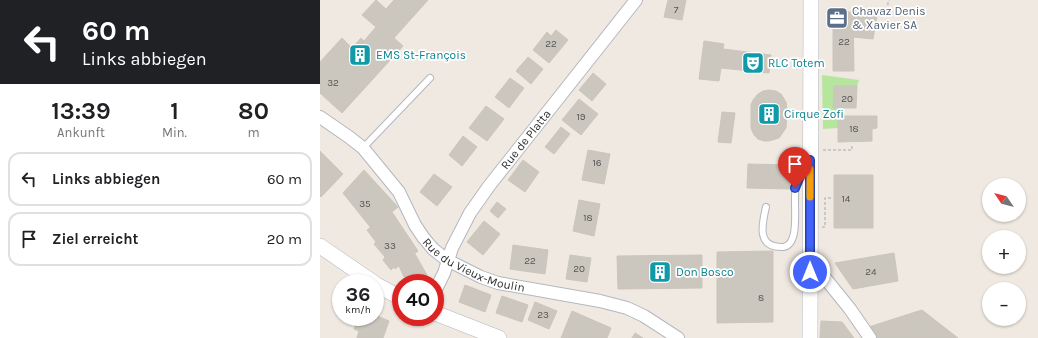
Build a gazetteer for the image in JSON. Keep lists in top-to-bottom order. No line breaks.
{"streets":{"street":["Rue de Platta","Rue du Vieux-Moulin"]},"crossings":[["Rue de Platta","Rue du Vieux-Moulin"]],"places":{"office":["Chavaz Denis & Xavier SA"],"building":["EMS St-François","Cirque Zofi","Don Bosco"],"theatre":["RLC Totem"]},"house_numbers":["7","22","22","32","20","19","18","16","14","35","18","33","22","20","24","8","23"],"north":"top left","page":{"turn":["60 m","Links abbiegen"],"eta":["13:39","Ankunft","1","Min.","80","m"],"list":[{"name":"Links abbiegen","value":"60 m"},{"name":"Ziel erreicht","value":"20 m"}],"map_buttons":["+","−"],"speed":"36 km/h","limit":"40"}}
